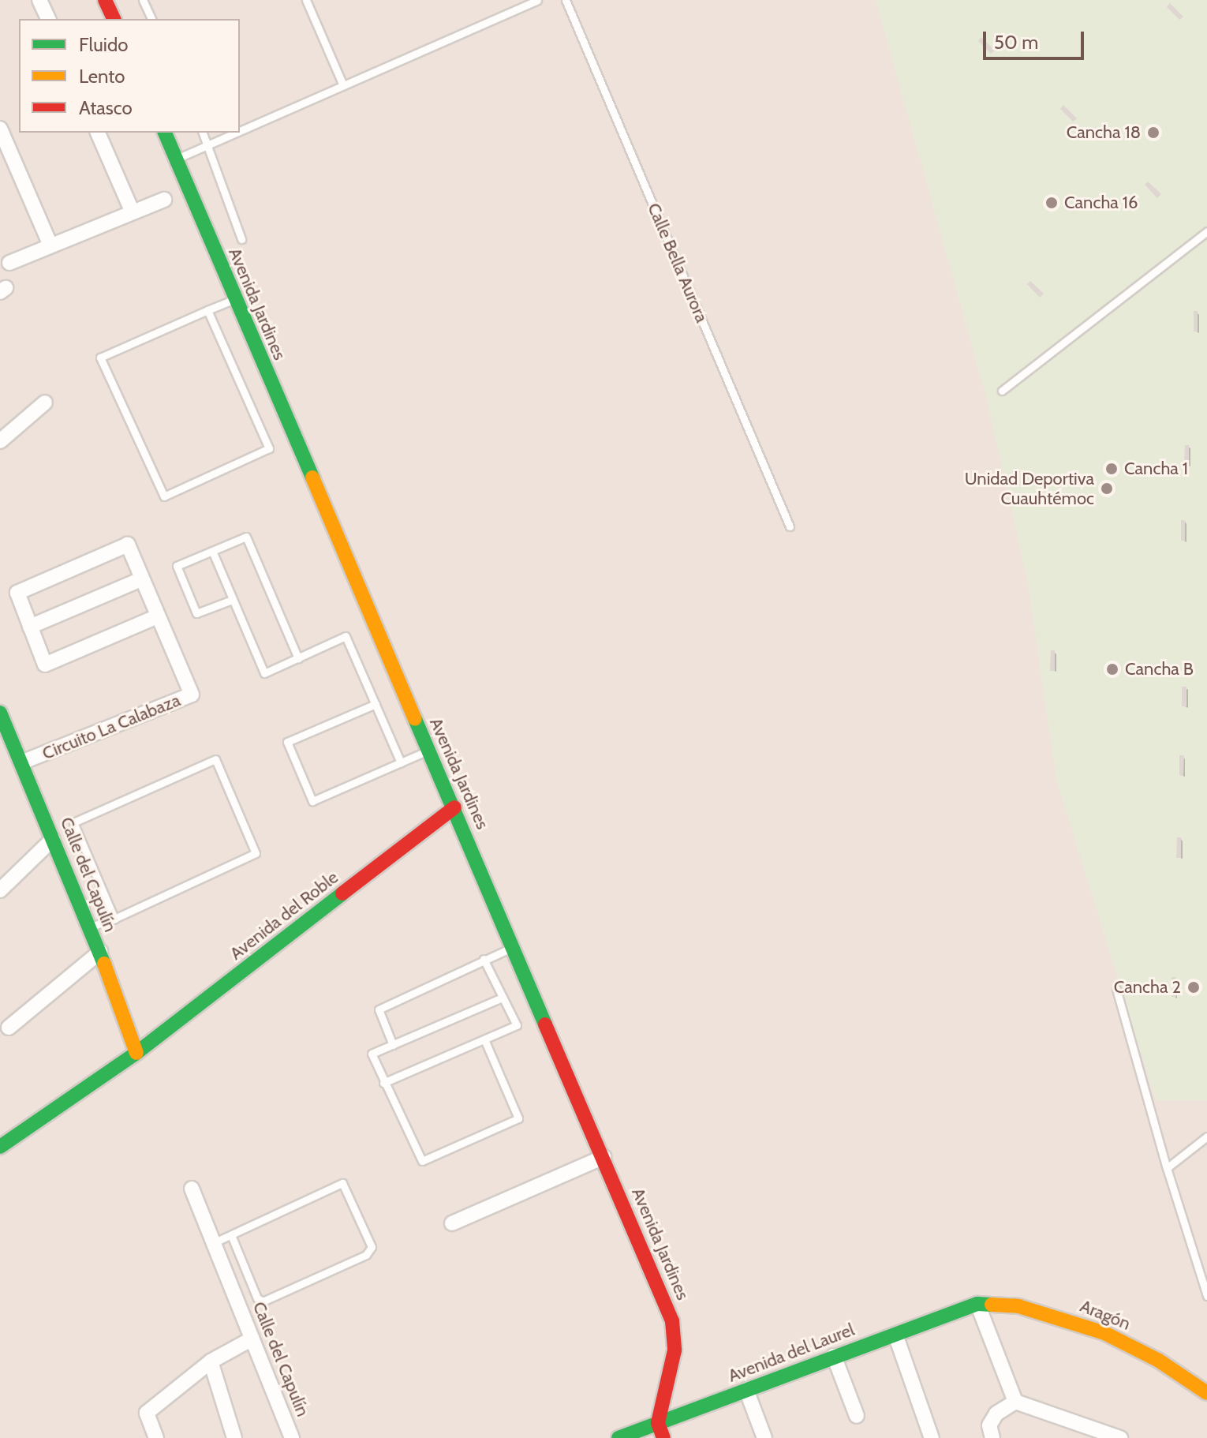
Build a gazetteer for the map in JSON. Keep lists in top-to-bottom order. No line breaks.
{"streets":{"street":["Avenida Jardines","Circuito La Calabaza","Calle del Capulín","Avenida del Roble","Aragón","Avenida del Laurel"],"lane":["Calle Bella Aurora"]},"crossings":[["Avenida Jardines","Avenida del Roble"],["Avenida Jardines","Avenida del Laurel"],["Circuito La Calabaza","Calle del Capulín"],["Calle del Capulín","Avenida del Roble"],["Aragón","Avenida del Laurel"]],"places":["Cancha 18","Cancha 16","Cancha 1","Unidad Deportiva Cuauhtémoc","Cancha B","Cancha 2"],"legend":["Fluido","Lento","Atasco"],"scale_bar":"50 m"}
